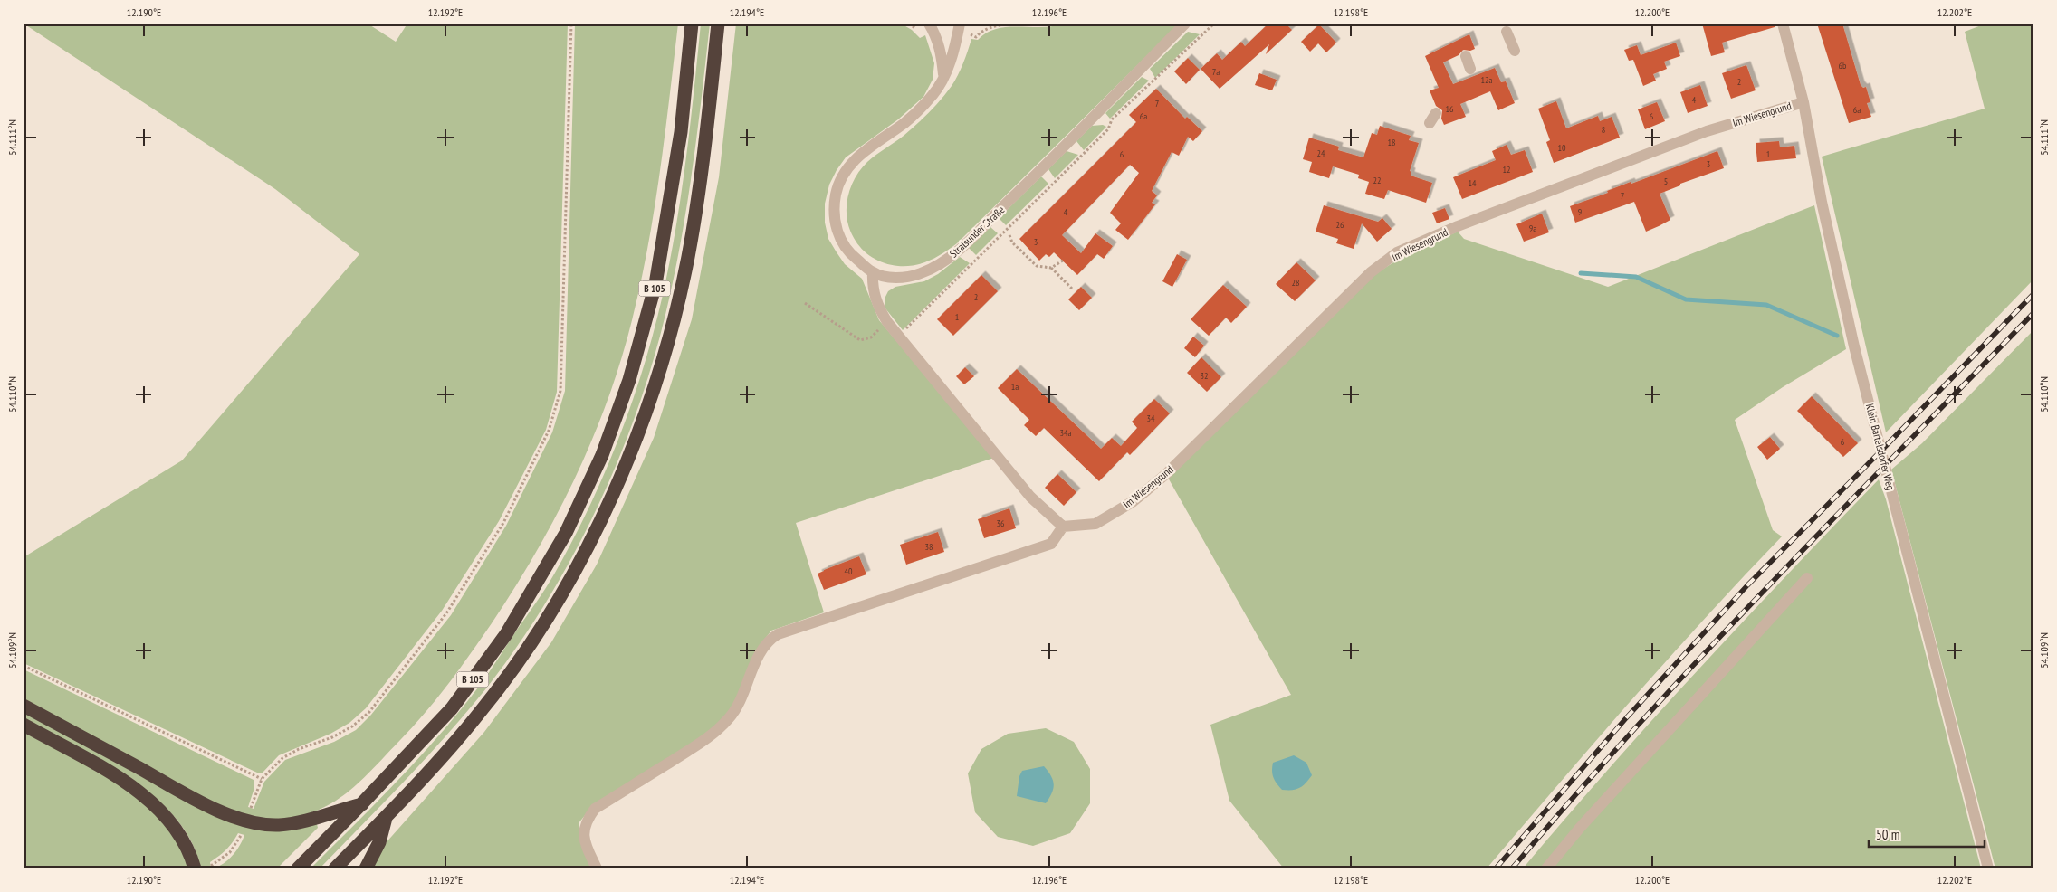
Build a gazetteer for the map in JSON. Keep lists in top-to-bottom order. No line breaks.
{"streets":{"highway":["B 105"],"street":["Im Wiesengrund","Stralsunder Straße","Klein Bartelsdorfer Weg"]},"crossings":[["Im Wiesengrund","Klein Bartelsdorfer Weg"]],"house_numbers":["6b","7a","12a","2","4","7","16","6a","6a","6","8","18","10","24","6","1","3","12","22","5","14","7","4","9","26","9a","3","28","2","1","32","1a","34","34a","6","36","38","40"],"scale_bar":"50 m","coordinates":["12.190°E","12.192°E","12.194°E","12.196°E","12.198°E","12.200°E","12.202°E","54.111°N","54.110°N","54.109°N"]}
